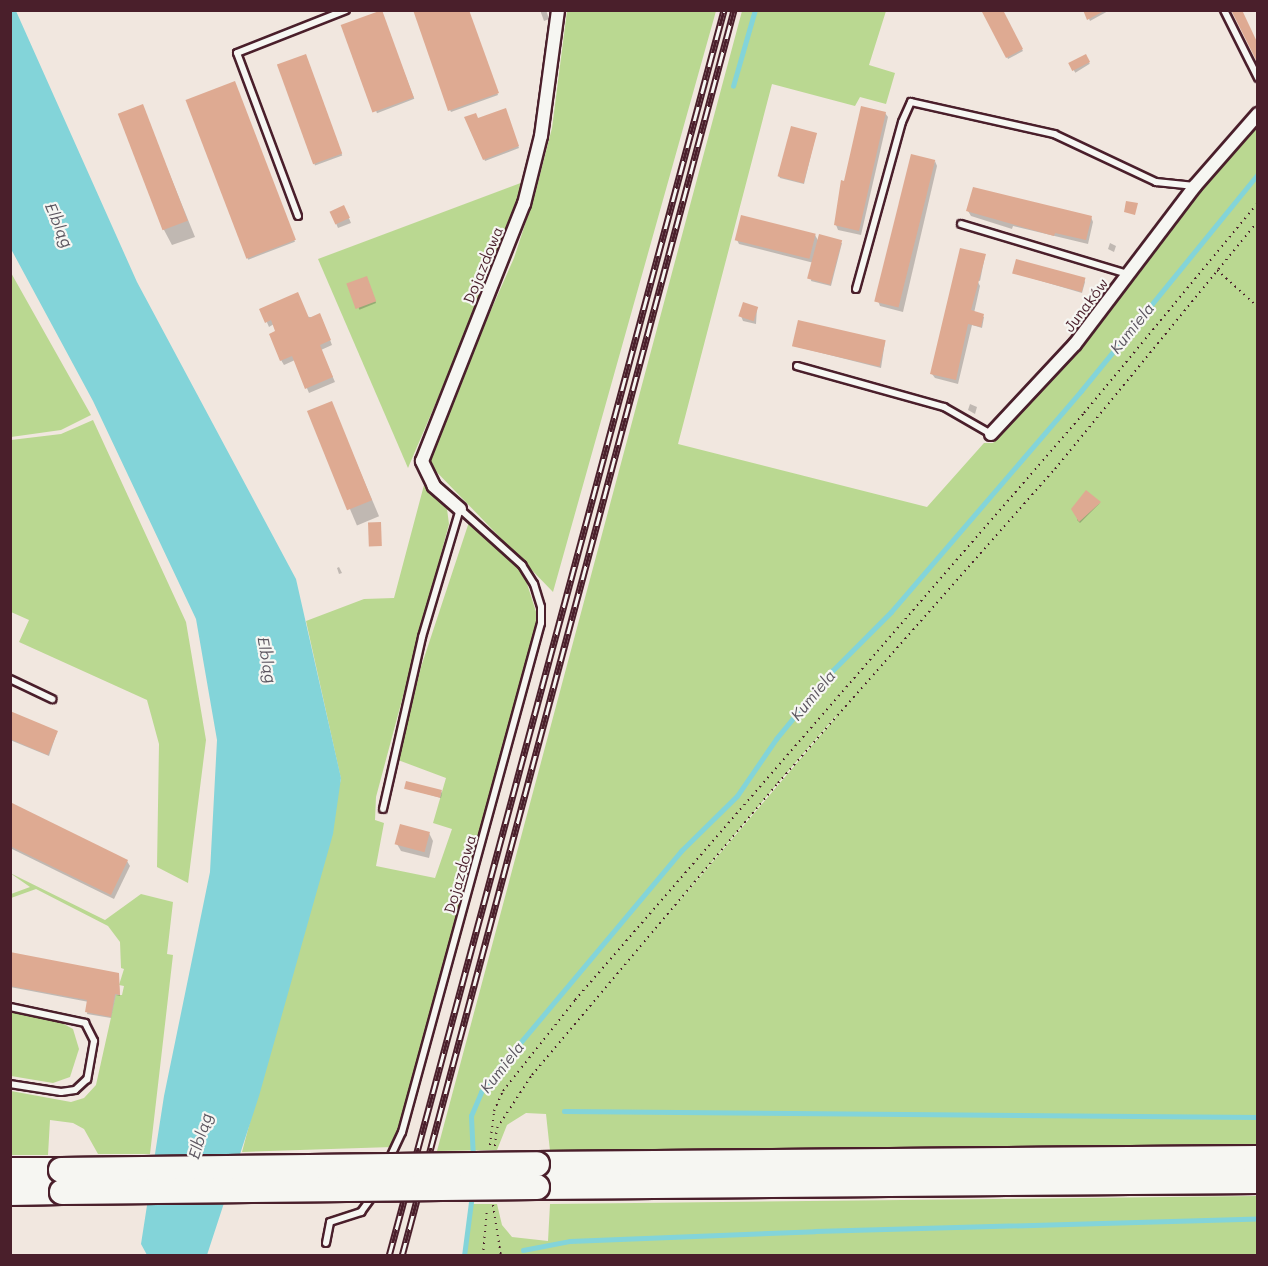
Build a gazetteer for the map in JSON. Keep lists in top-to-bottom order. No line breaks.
{"streets":{"street":["Dojazdowa","Junaków"]},"water":["Elbląg","Kumiela"]}
